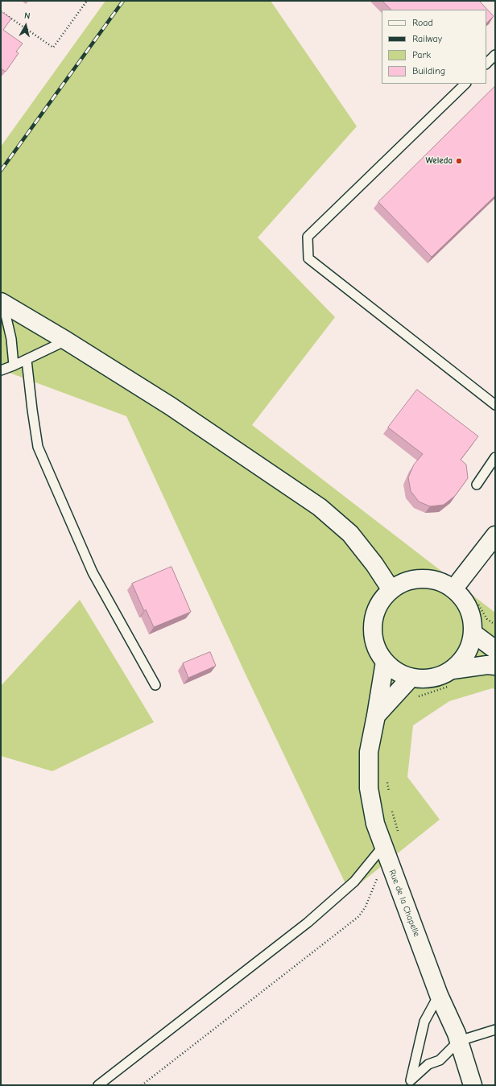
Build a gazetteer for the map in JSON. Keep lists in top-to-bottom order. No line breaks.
{"streets":{"main road":["Rue de la Chapelle"]},"places":["Weleda"],"legend":["Road","Railway","Park","Building"],"north":"top"}
